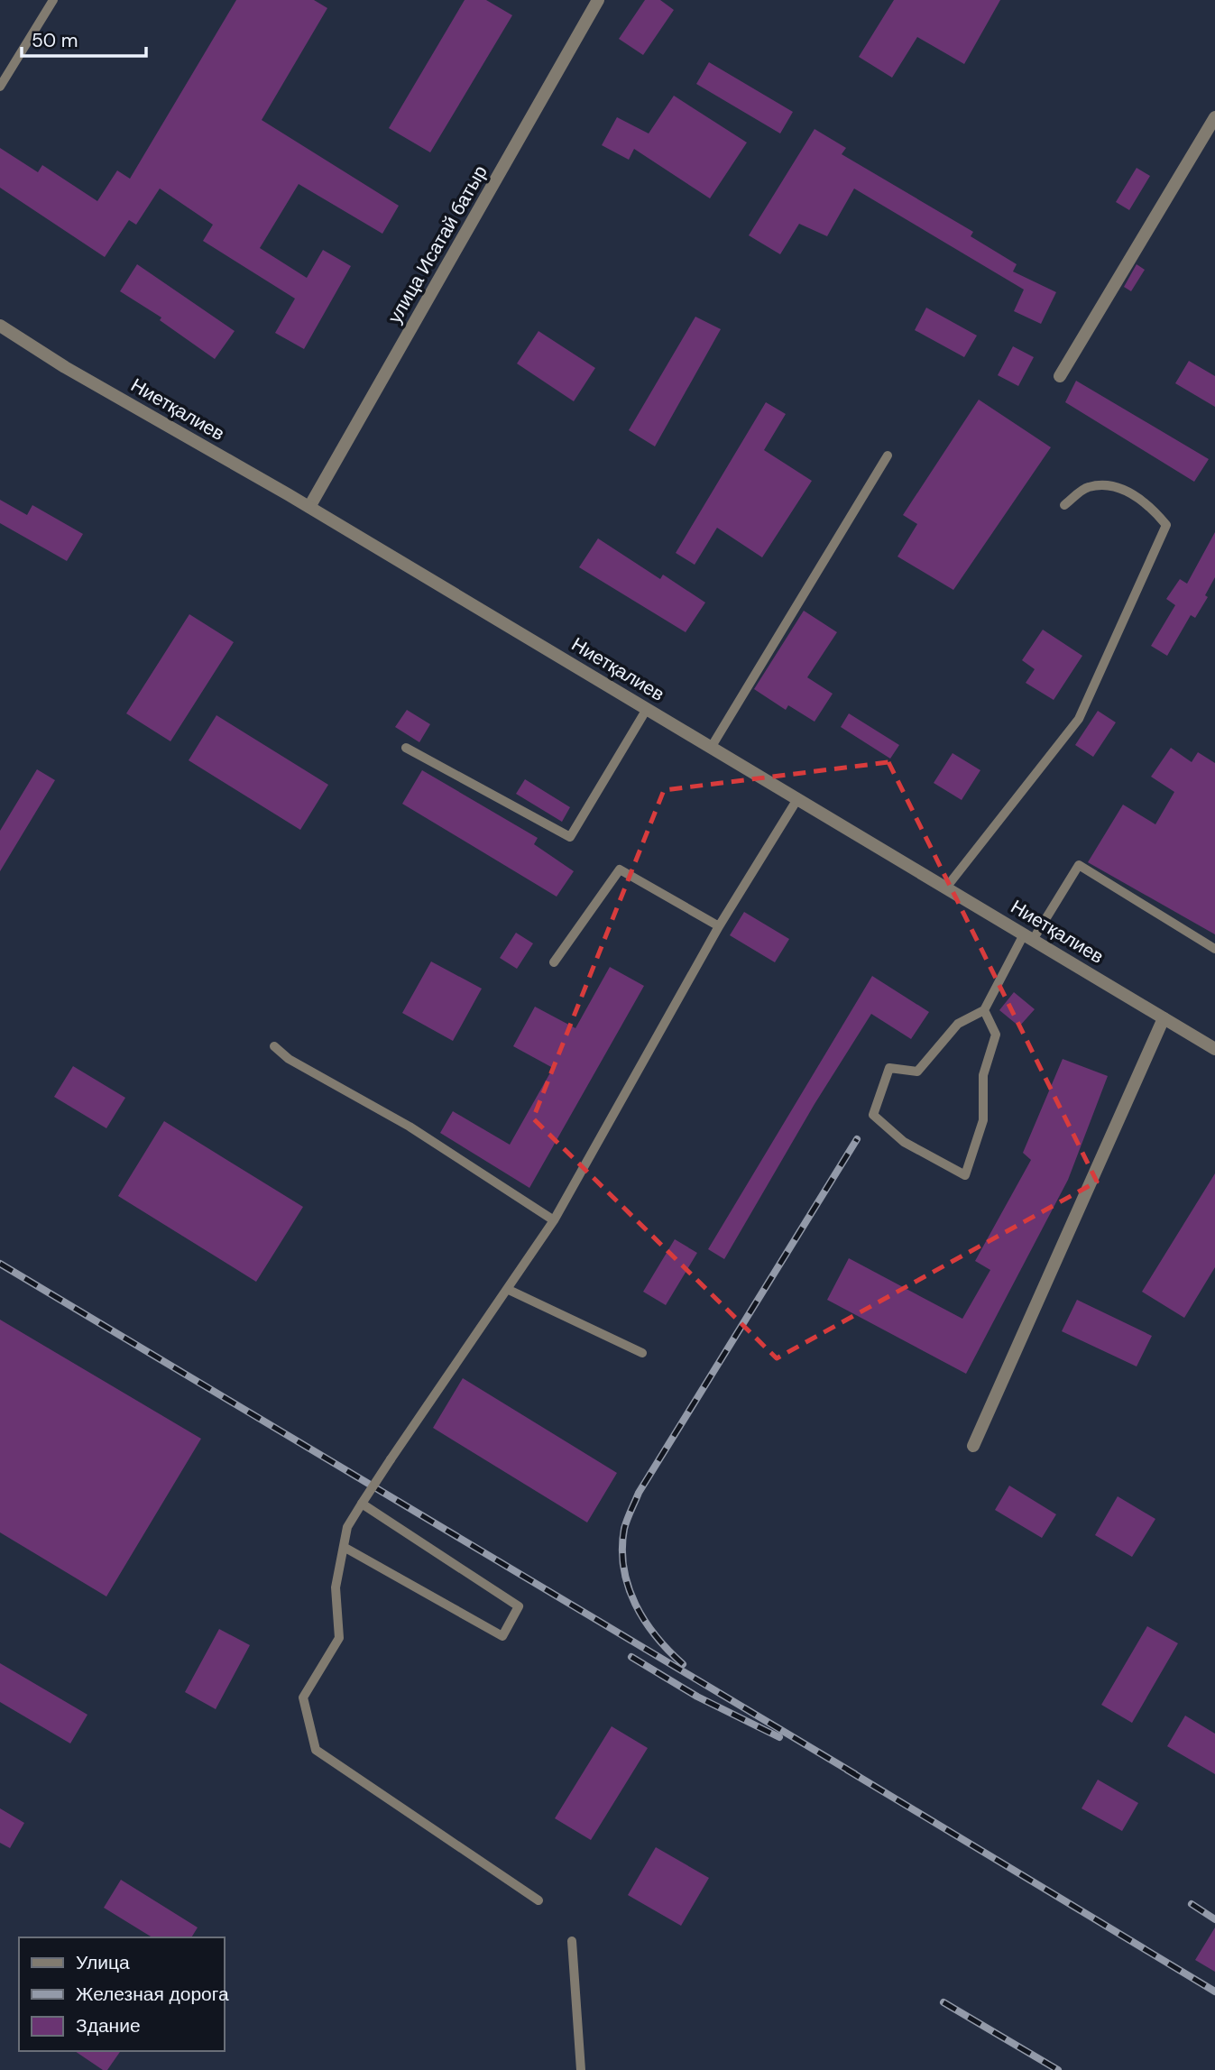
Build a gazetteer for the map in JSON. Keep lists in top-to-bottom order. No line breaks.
{"streets":{"street":["улица Исатай батыр","Ниетқалиев"]},"crossings":[["улица Исатай батыр","Ниетқалиев"]],"legend":["Улица","Железная дорога","Здание"],"scale_bar":"50 m"}
